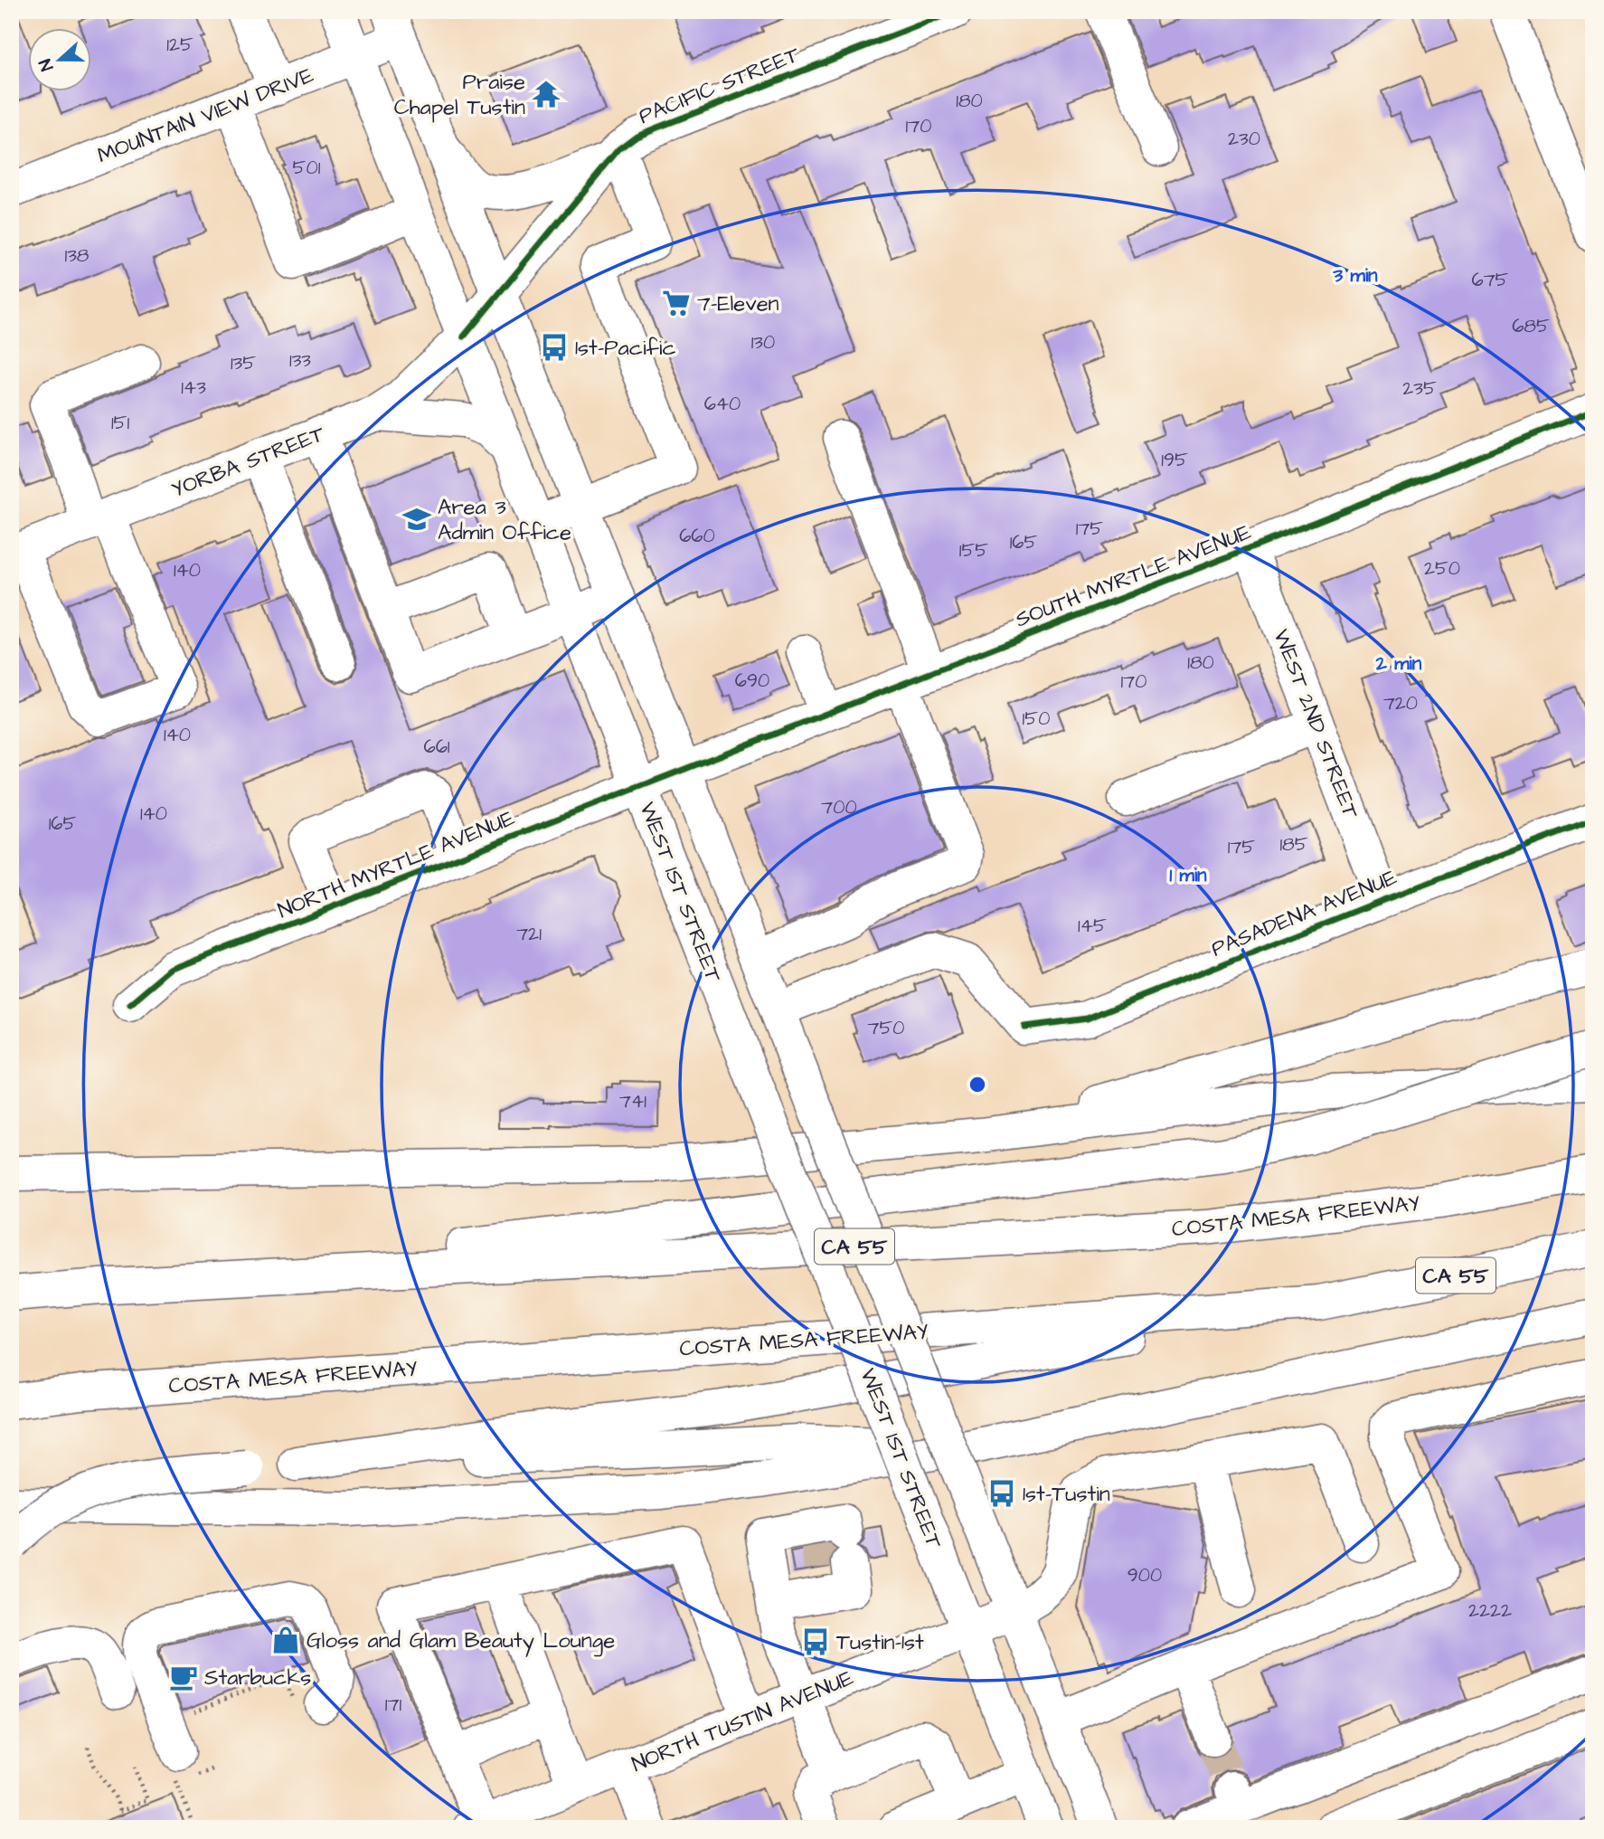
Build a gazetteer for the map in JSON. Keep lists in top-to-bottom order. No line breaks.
{"streets":{"main road":["PACIFIC STREET","MOUNTAIN VIEW DRIVE","YORBA STREET","SOUTH MYRTLE AVENUE","WEST 2ND STREET","NORTH MYRTLE AVENUE","WEST 1ST STREET","PASADENA AVENUE","COSTA MESA FREEWAY","CA 55","NORTH TUSTIN AVENUE"]},"crossings":[["PACIFIC STREET","YORBA STREET"],["PACIFIC STREET","WEST 1ST STREET"],["MOUNTAIN VIEW DRIVE","WEST 1ST STREET"],["YORBA STREET","WEST 1ST STREET"],["SOUTH MYRTLE AVENUE","WEST 2ND STREET"],["SOUTH MYRTLE AVENUE","NORTH MYRTLE AVENUE"],["WEST 2ND STREET","PASADENA AVENUE"],["NORTH MYRTLE AVENUE","WEST 1ST STREET"],["WEST 1ST STREET","NORTH TUSTIN AVENUE"]],"places":{"temple":["Praise Chapel Tustin"],"supermarket":["7-Eleven"],"bus stop":["1st-Pacific","1st-Tustin","Tustin-1st"],"school or university":["Area 3 Admin Office"],"shop":["Gloss and Glam Beauty Lounge"],"cafe":["Starbucks"]},"house_numbers":["125","180","170","230","501","138","675","685","130","133","135","143","235","640","151","195","175","660","165","155","250","140","180","690","170","720","150","140","661","700","140","165","185","175","145","721","750","741","900","2222","171"],"north":"left","rings":["3 min","2 min","1 min"]}
